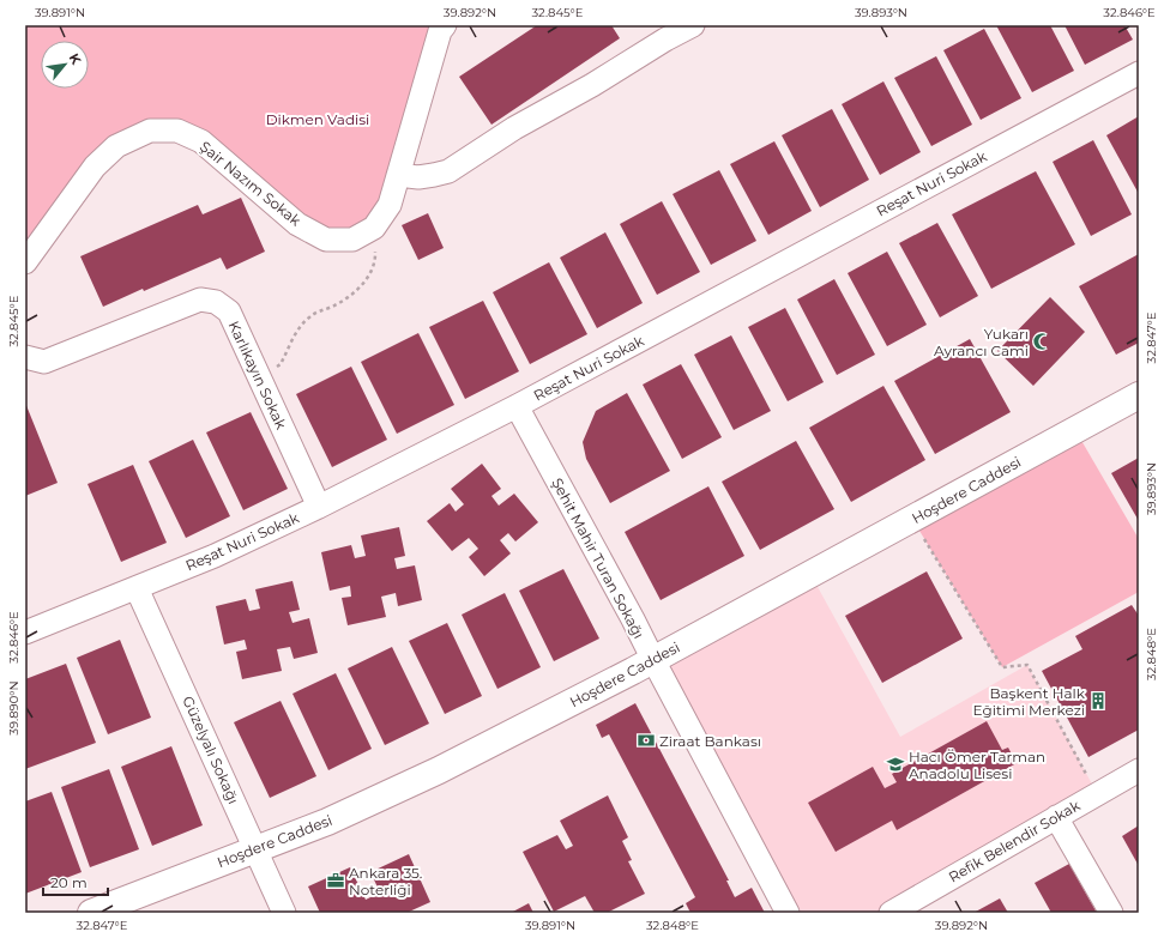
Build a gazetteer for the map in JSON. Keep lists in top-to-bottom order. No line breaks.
{"streets":{"main road":["Hoşdere Caddesi"],"street":["Şair Nazım Sokak","Reşat Nuri Sokak","Karlıkayın Sokak","Şehit Mahir Turan Sokağı","Güzelyalı Sokağı","Refik Belendir Sokak"]},"crossings":[["Reşat Nuri Sokak","Karlıkayın Sokak"],["Reşat Nuri Sokak","Şehit Mahir Turan Sokağı"],["Reşat Nuri Sokak","Güzelyalı Sokağı"],["Hoşdere Caddesi","Şehit Mahir Turan Sokağı"],["Hoşdere Caddesi","Güzelyalı Sokağı"]],"parks":["Dikmen Vadisi"],"places":{"mosque":["Yukarı Ayrancı Cami"],"building":["Başkent Halk Eğitimi Merkezi"],"bank":["Ziraat Bankası"],"school or university":["Hacı Ömer Tarman Anadolu Lisesi"],"office":["Ankara 35. Noterliği"]},"scale_bar":"20 m","north":"top right","coordinates":["39.891°N","39.892°N","32.845°E","39.893°N","32.846°E","32.847°E","32.848°E","39.890°N"]}
